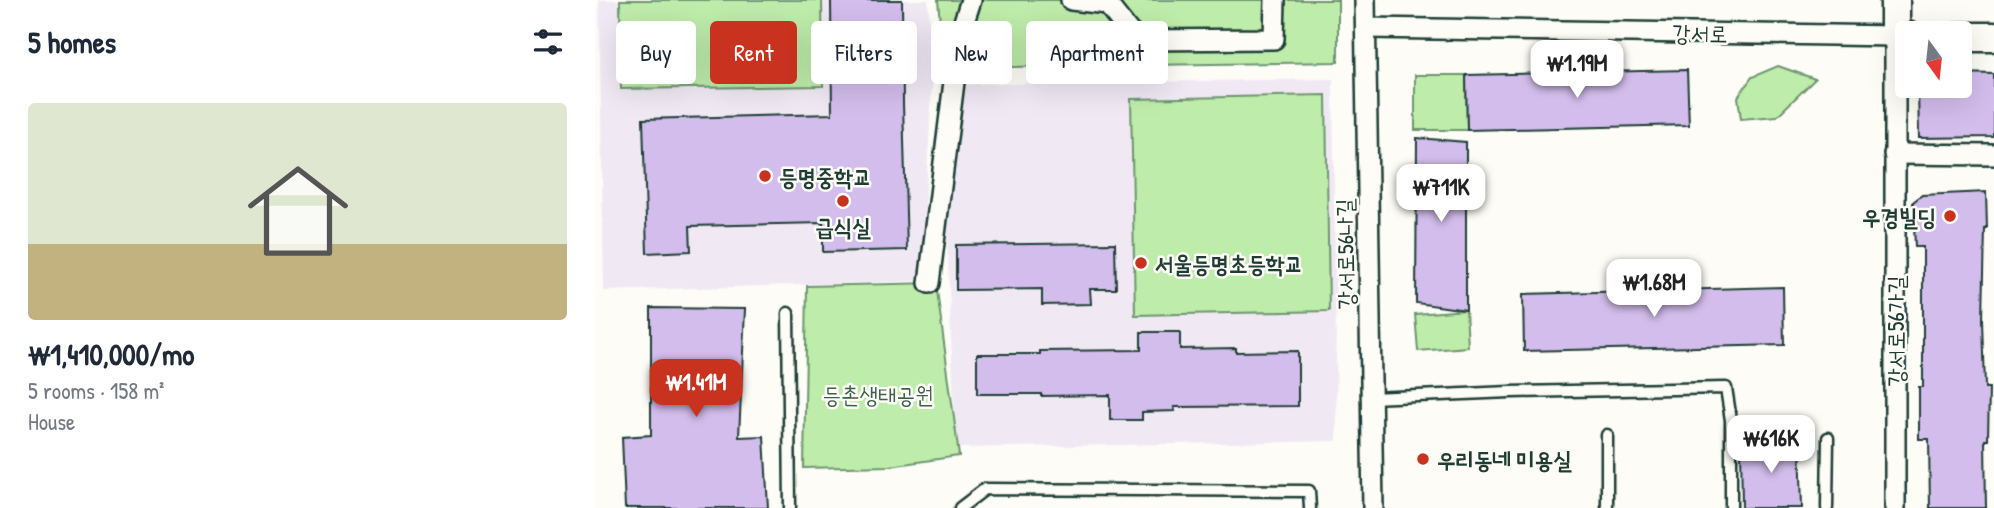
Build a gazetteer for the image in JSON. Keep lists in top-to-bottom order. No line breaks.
{"streets":{"street":["강서로","강서로56나길","강서로56가길"]},"crossings":[["강서로","강서로56나길"]],"parks":["등촌생태공원"],"places":["등명중학교","급식실","우경빌딩","서울등명초등학교","우리동네 미용실"],"north":"bottom","page":{"heading":"5 homes","chip":["Buy","Rent","Filters","New","Apartment"],"price":["₩1.19M","₩711K","₩1.68M","₩1.41M","₩616K"],"list":[{"name":"₩1,410,000/mo","note":"5 rooms · 158 m² · House"}]}}
